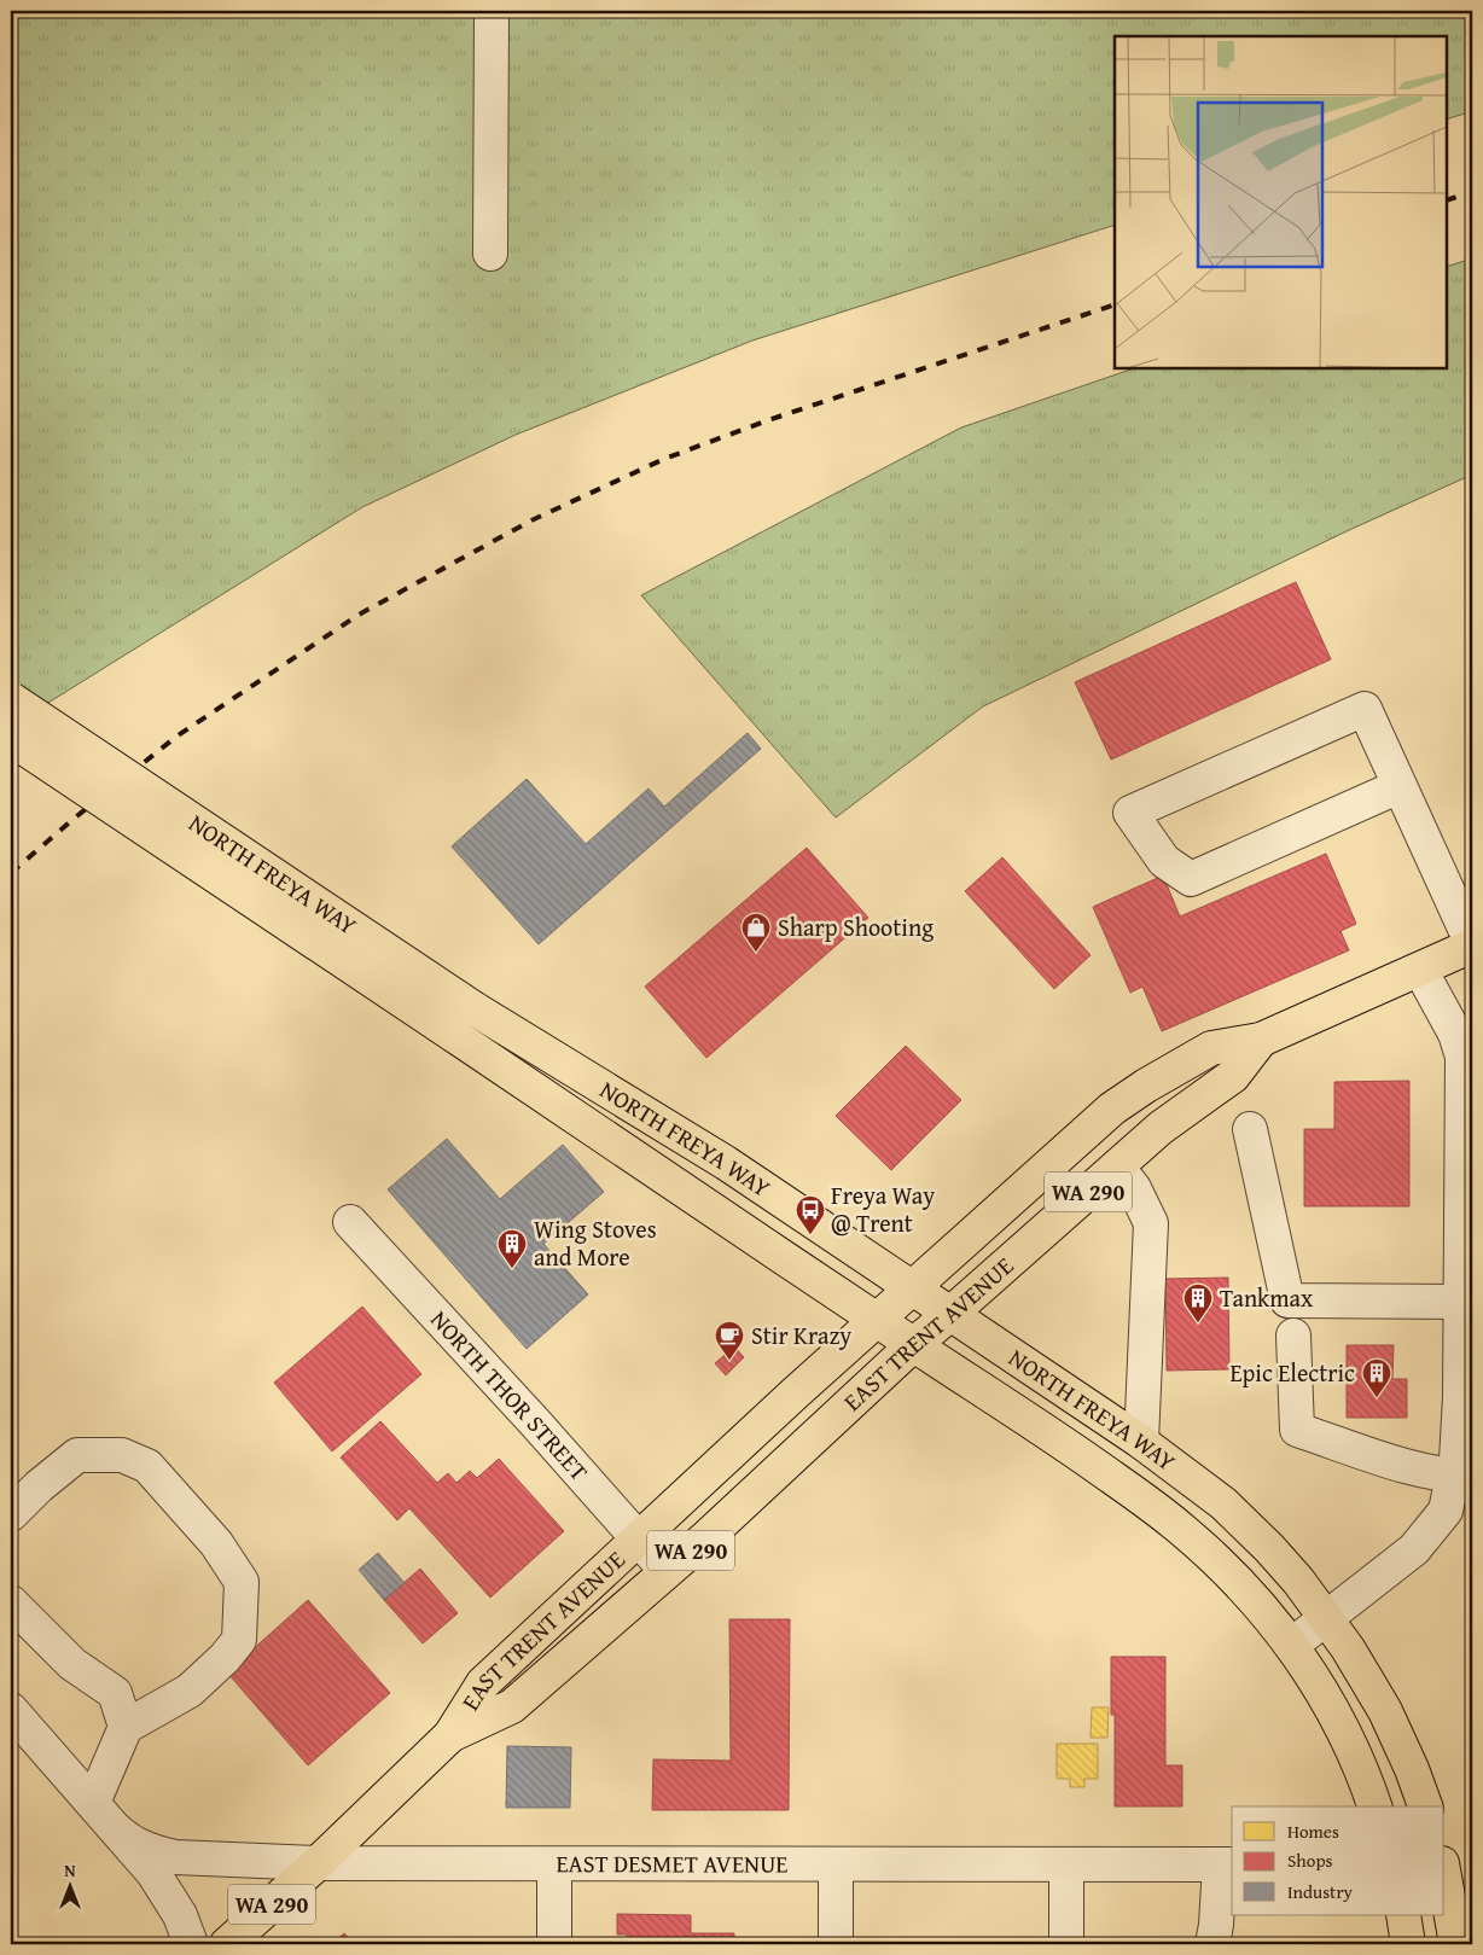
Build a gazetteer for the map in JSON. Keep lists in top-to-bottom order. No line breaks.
{"streets":{"main road":["NORTH FREYA WAY","WA 290","EAST TRENT AVENUE"],"street":["NORTH THOR STREET","EAST DESMET AVENUE"]},"crossings":[["NORTH FREYA WAY","EAST TRENT AVENUE"],["EAST TRENT AVENUE","NORTH THOR STREET"],["EAST TRENT AVENUE","EAST DESMET AVENUE"]],"places":{"shop":["Sharp Shooting"],"bus stop":["Freya Way @ Trent"],"building":["Wing Stoves and More","Tankmax","Epic Electric"],"cafe":["Stir Krazy"]},"legend":["Homes","Shops","Industry"],"north":"top"}
